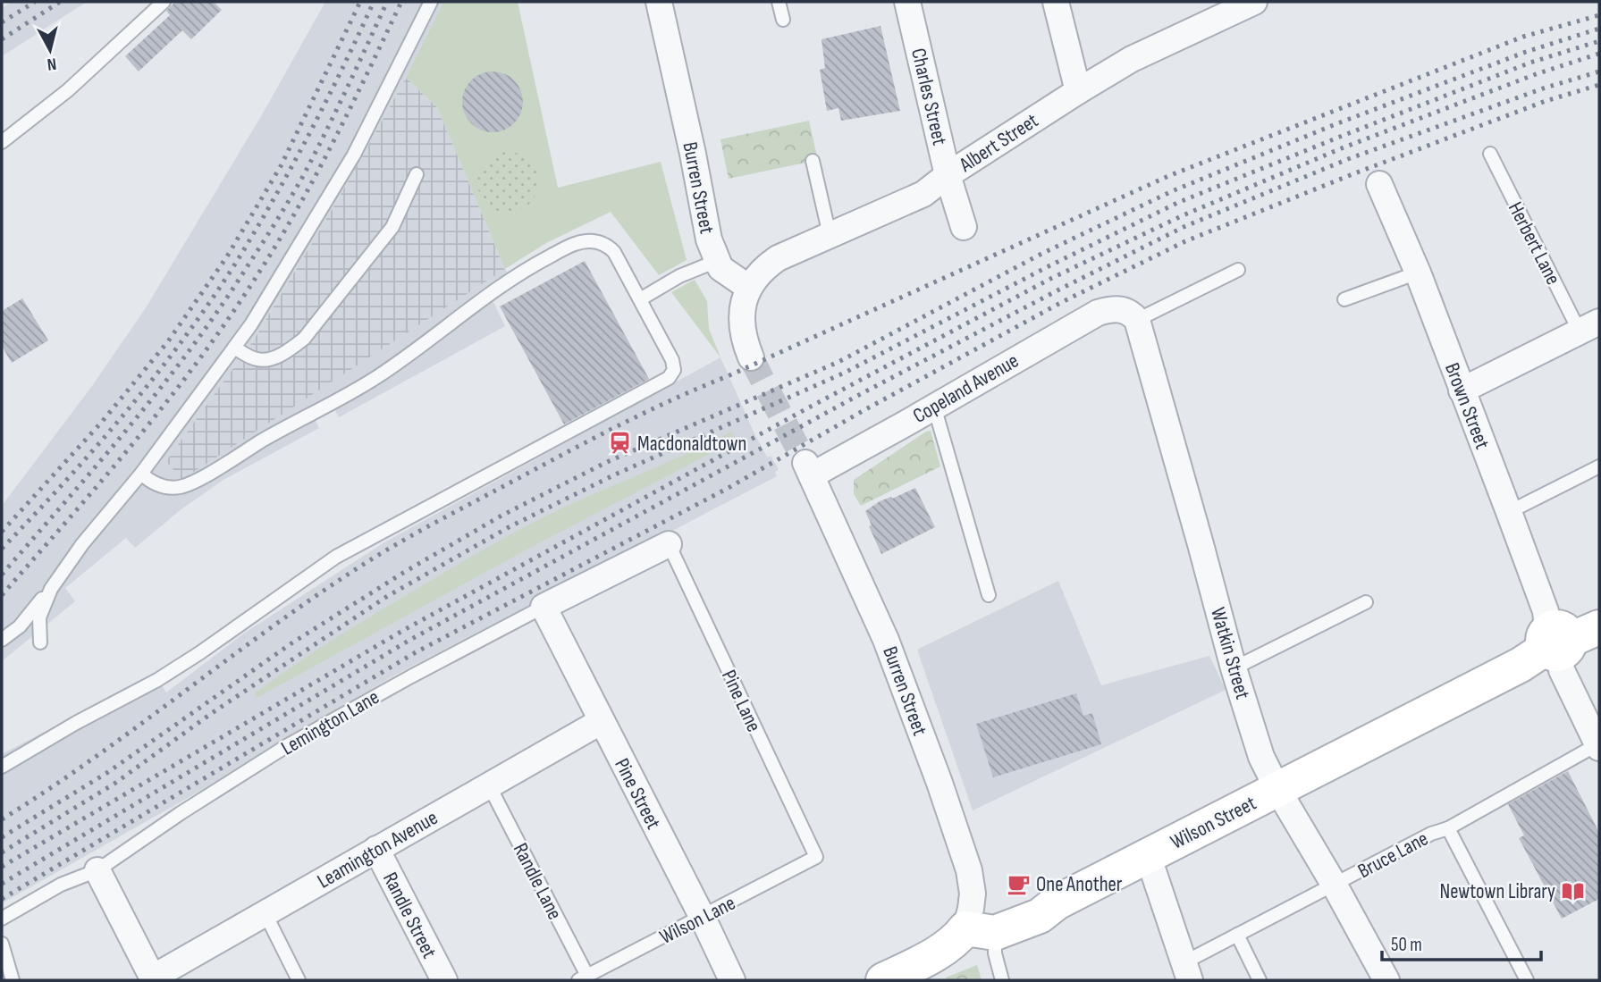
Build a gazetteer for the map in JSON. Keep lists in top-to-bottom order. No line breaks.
{"streets":{"street":["Charles Street","Albert Street","Burren Street","Copeland Avenue","Brown Street","Watkin Street","Lemington Lane","Pine Street","Wilson Street","Leamington Avenue","Randle Street"],"lane":["Herbert Lane","Pine Lane","Bruce Lane","Randle Lane","Wilson Lane"]},"crossings":[["Charles Street","Albert Street"],["Albert Street","Burren Street"],["Burren Street","Copeland Avenue"],["Burren Street","Wilson Street"],["Copeland Avenue","Watkin Street"],["Brown Street","Wilson Street"],["Brown Street","Bruce Lane"],["Watkin Street","Wilson Street"],["Watkin Street","Bruce Lane"],["Pine Lane","Lemington Lane"],["Pine Lane","Wilson Lane"],["Lemington Lane","Pine Street"],["Pine Street","Leamington Avenue"],["Pine Street","Wilson Lane"],["Leamington Avenue","Randle Lane"],["Leamington Avenue","Randle Street"],["Randle Lane","Wilson Lane"]],"places":{"station":["Macdonaldtown"],"cafe":["One Another"],"library":["Newtown Library"]},"scale_bar":"50 m","north":"bottom"}
